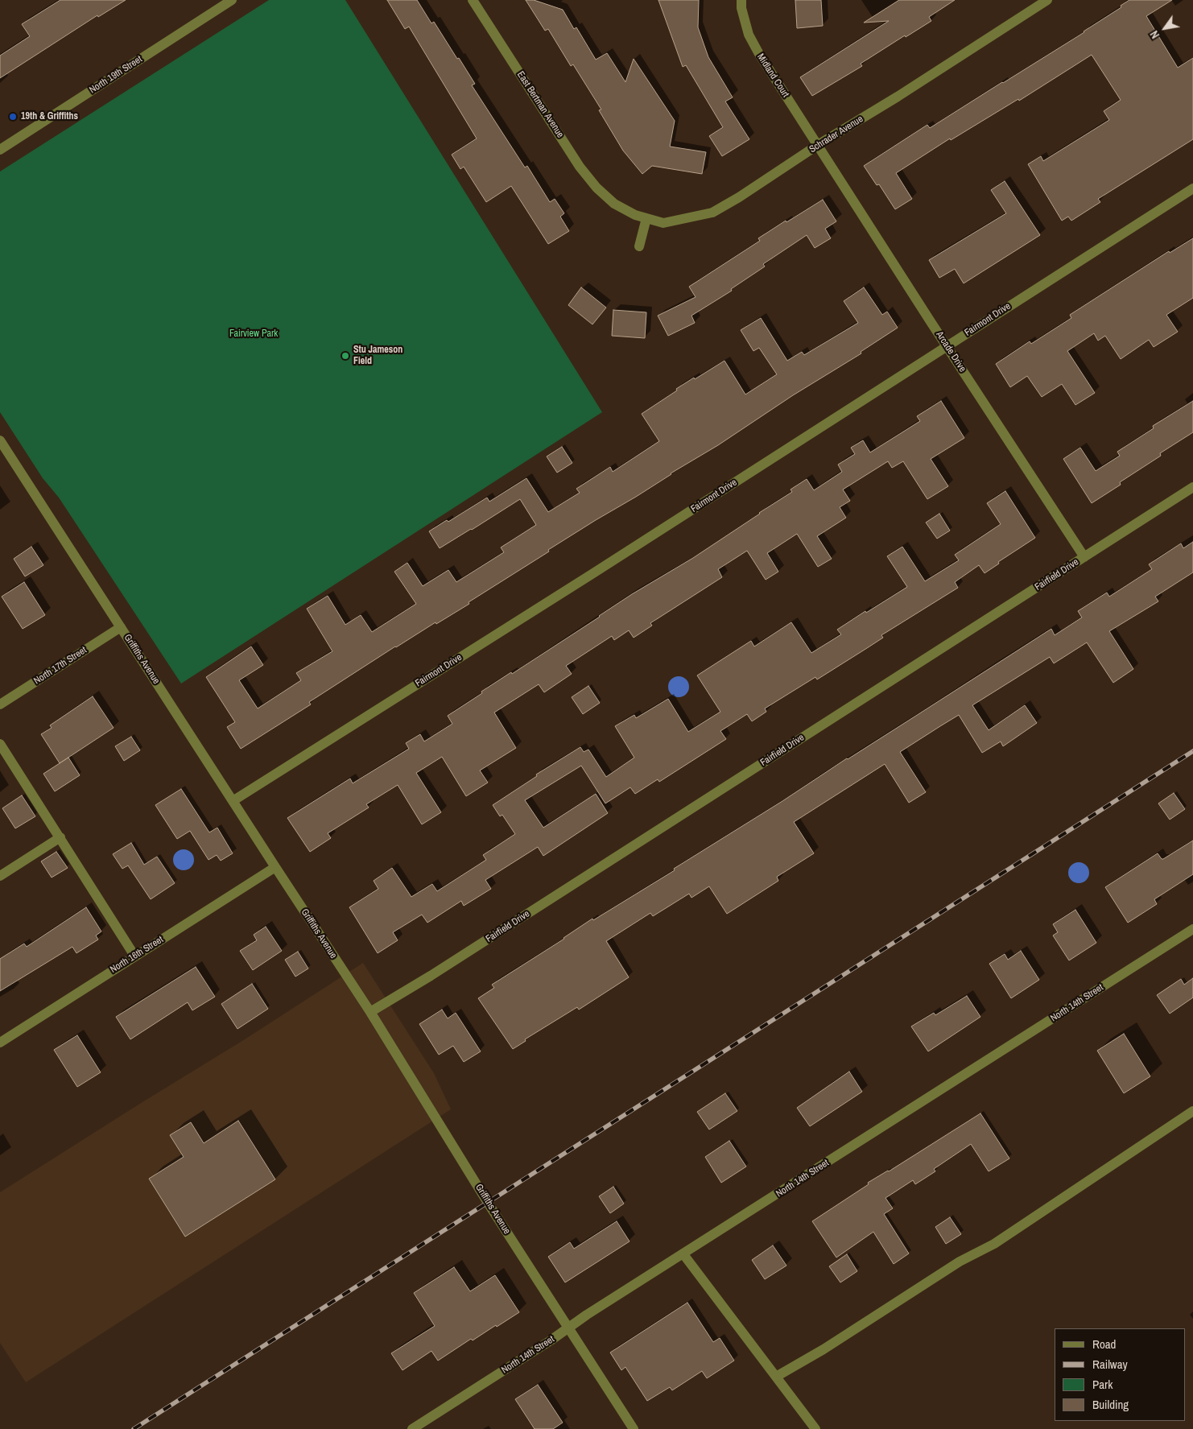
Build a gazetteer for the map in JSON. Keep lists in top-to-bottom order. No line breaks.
{"streets":{"street":["North 19th Street","Midland Court","East Bertman Avenue","Schrader Avenue","Fairmont Drive","Arcade Drive","Fairfield Drive","Griffiths Avenue","North 17th Street","North 16th Street","North 14th Street"]},"crossings":[["Midland Court","Schrader Avenue"],["Midland Court","Arcade Drive"],["East Bertman Avenue","Schrader Avenue"],["Schrader Avenue","Arcade Drive"],["Fairmont Drive","Arcade Drive"],["Fairmont Drive","Griffiths Avenue"],["Arcade Drive","Fairfield Drive"],["Fairfield Drive","Griffiths Avenue"],["Griffiths Avenue","North 17th Street"],["Griffiths Avenue","North 16th Street"],["Griffiths Avenue","North 14th Street"]],"parks":["Fairview Park"],"places":["19th & Griffiths","Stu Jameson Field"],"legend":["Road","Railway","Park","Building"],"north":"bottom left"}
